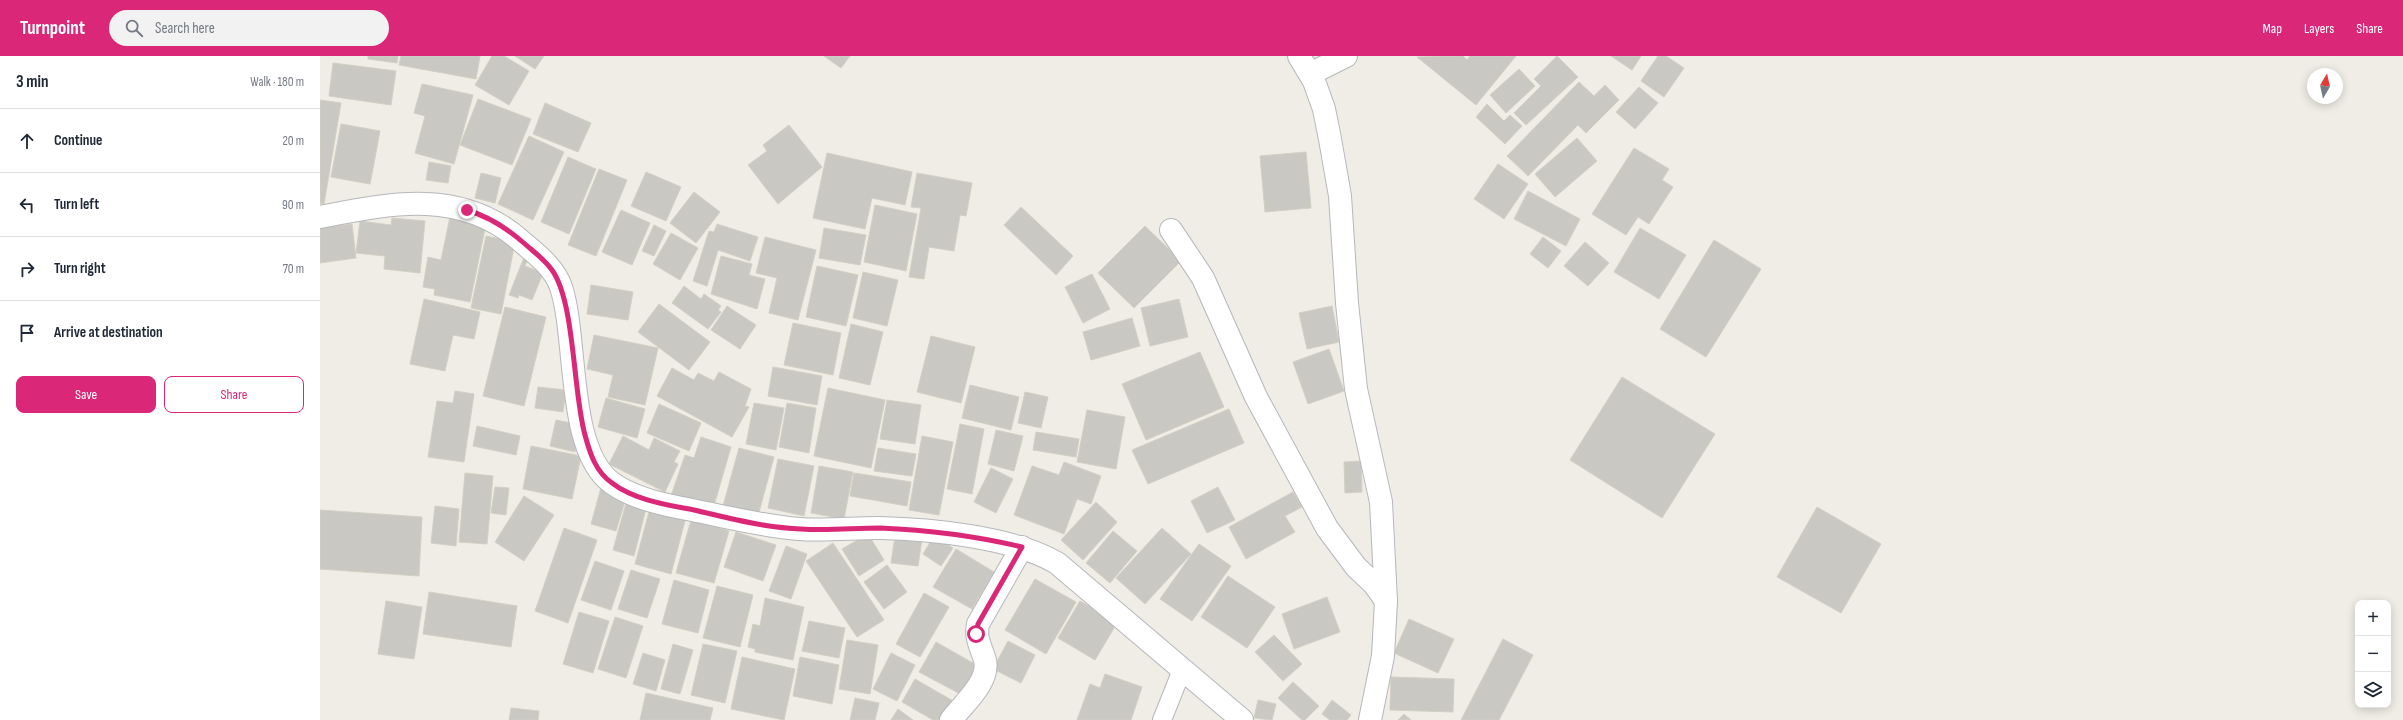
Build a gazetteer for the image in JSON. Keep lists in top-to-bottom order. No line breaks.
{"north":"top","page":{"header":"Turnpoint","search":"Search here","nav":["Map","Layers","Share"],"heading":["3 min","Walk · 180 m"],"list":[["Continue","20 m"],["Turn left","90 m"],["Turn right","70 m"],"Arrive at destination"],"buttons":["Save","Share"],"map_buttons":["+","−"]}}
